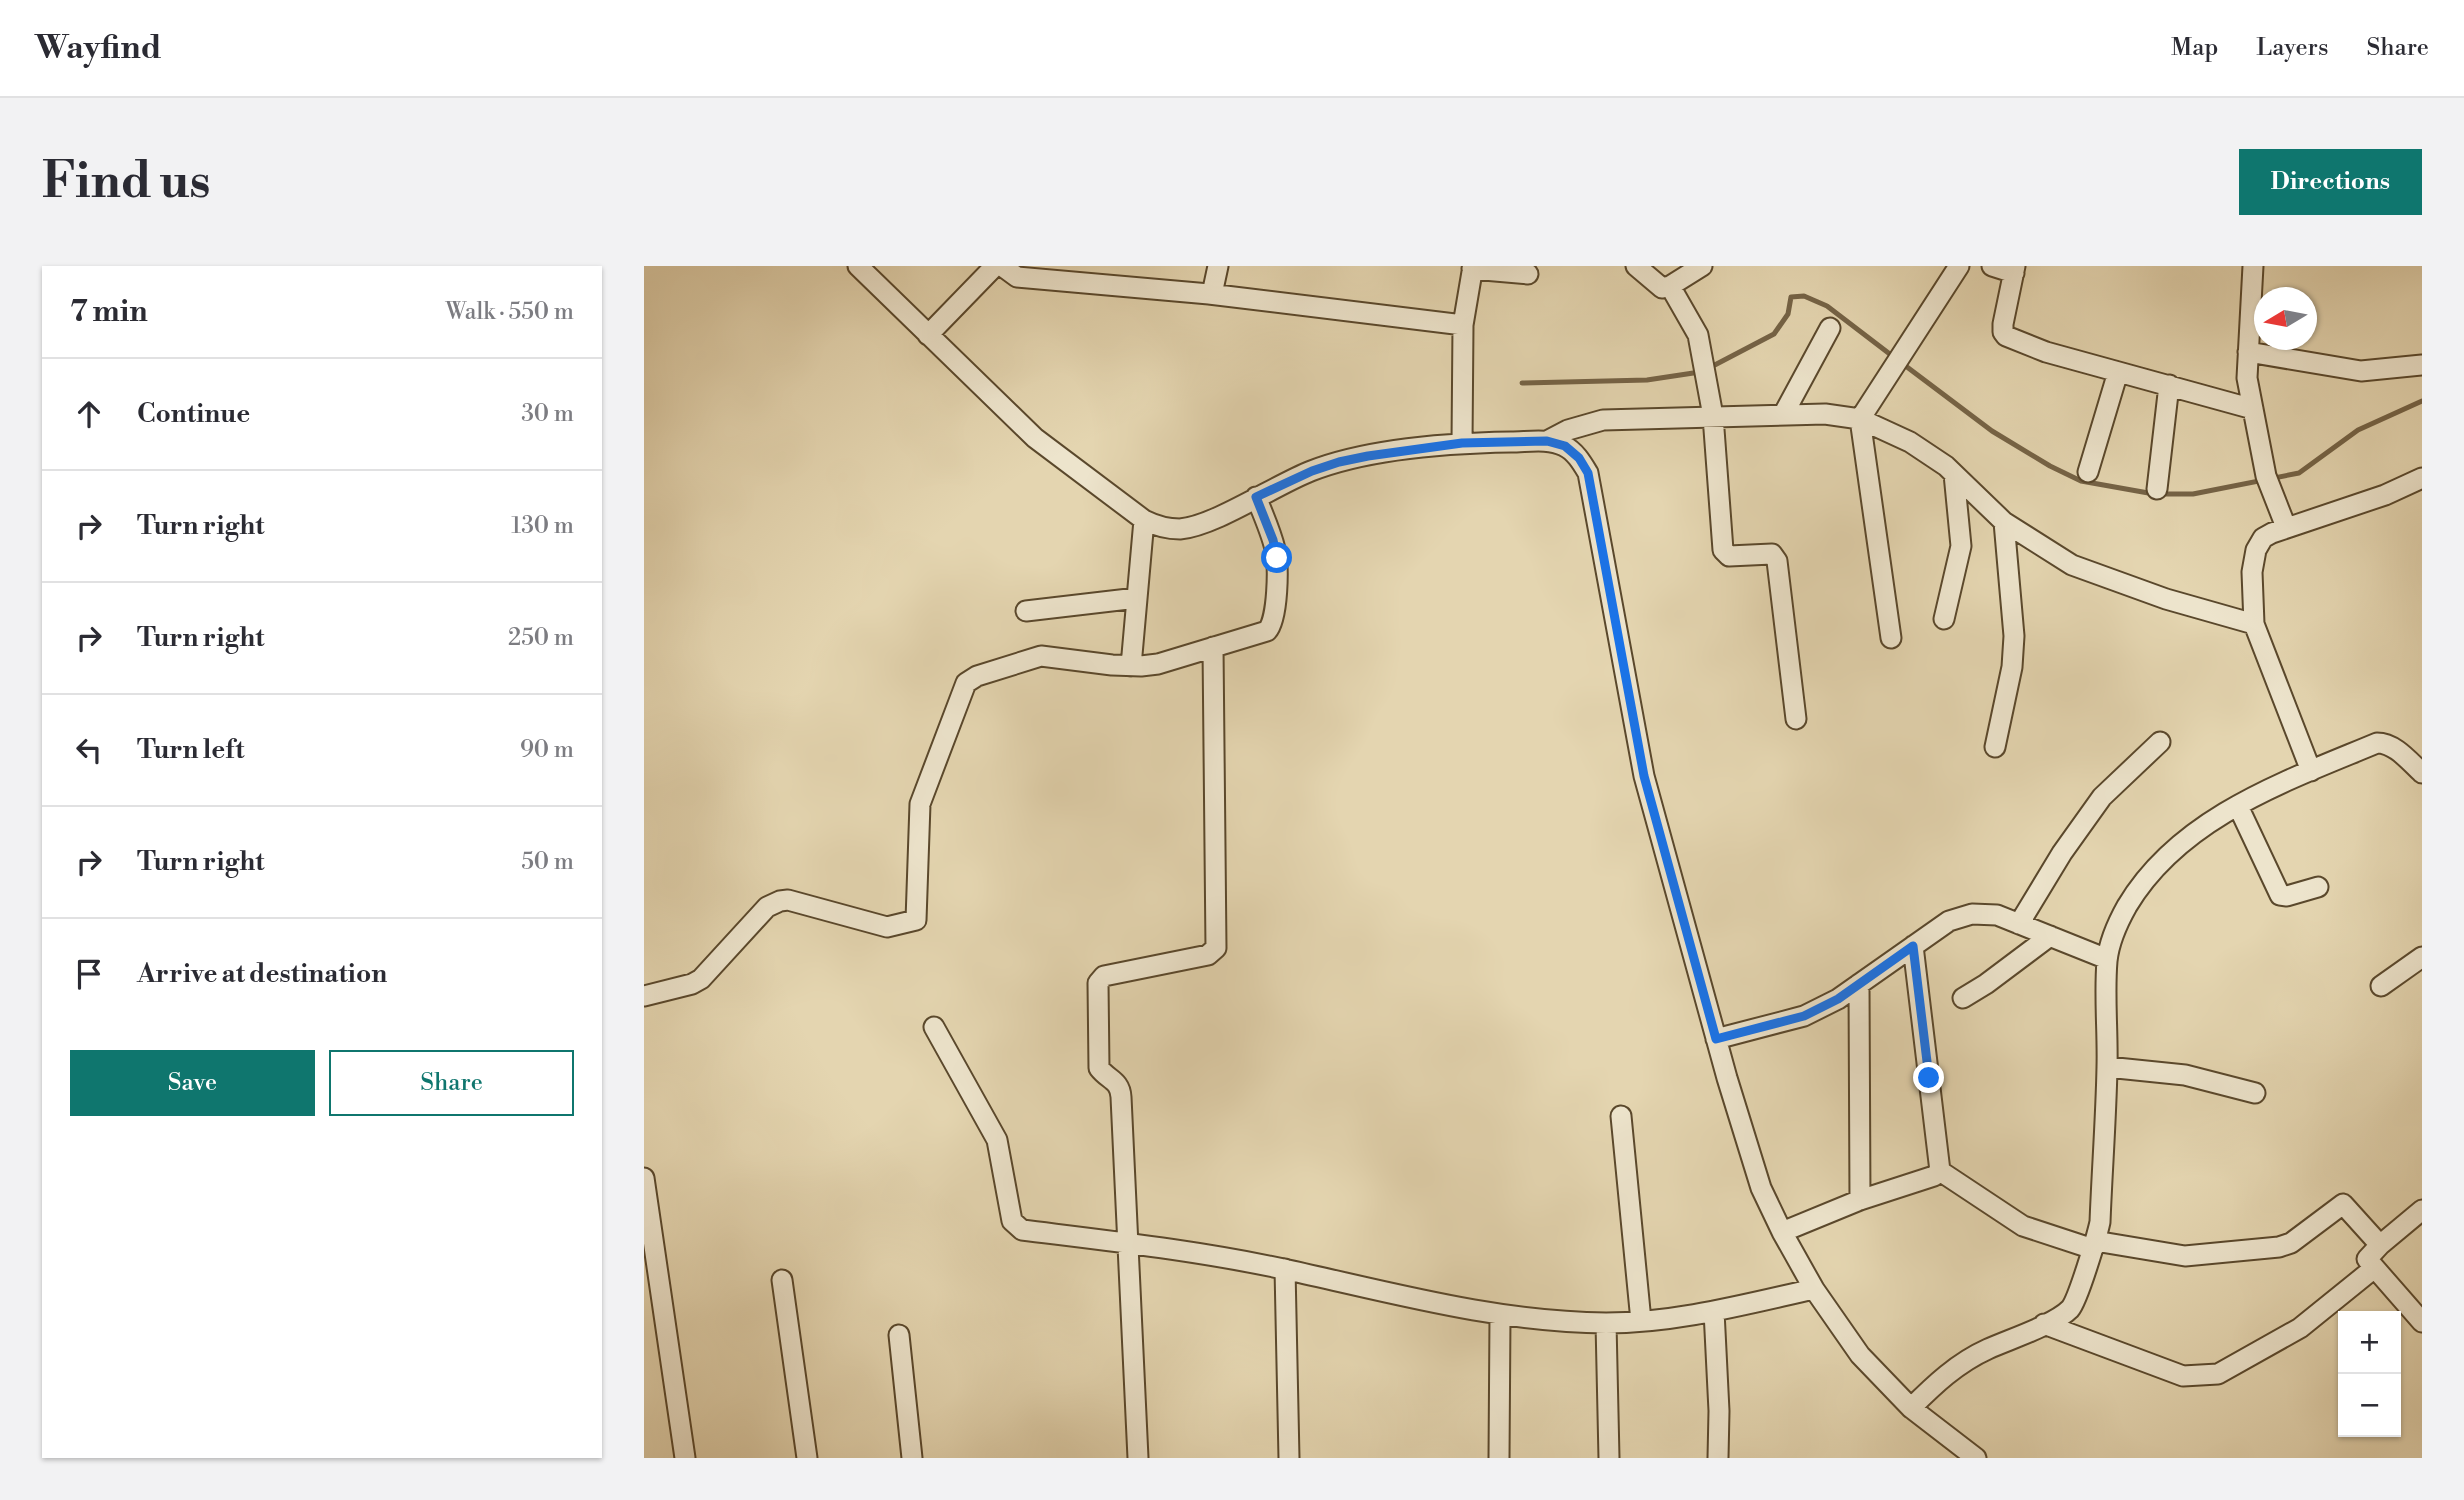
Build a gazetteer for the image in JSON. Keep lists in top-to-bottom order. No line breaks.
{"north":"left","page":{"header":"Wayfind","nav":["Map","Layers","Share"],"buttons":["Directions",["Save","Share"]],"title":"Find us","heading":["7 min","Walk · 550 m"],"list":[["Continue","30 m"],["Turn right","130 m"],["Turn right","250 m"],["Turn left","90 m"],["Turn right","50 m"],"Arrive at destination"],"map_buttons":["+","−"]}}
